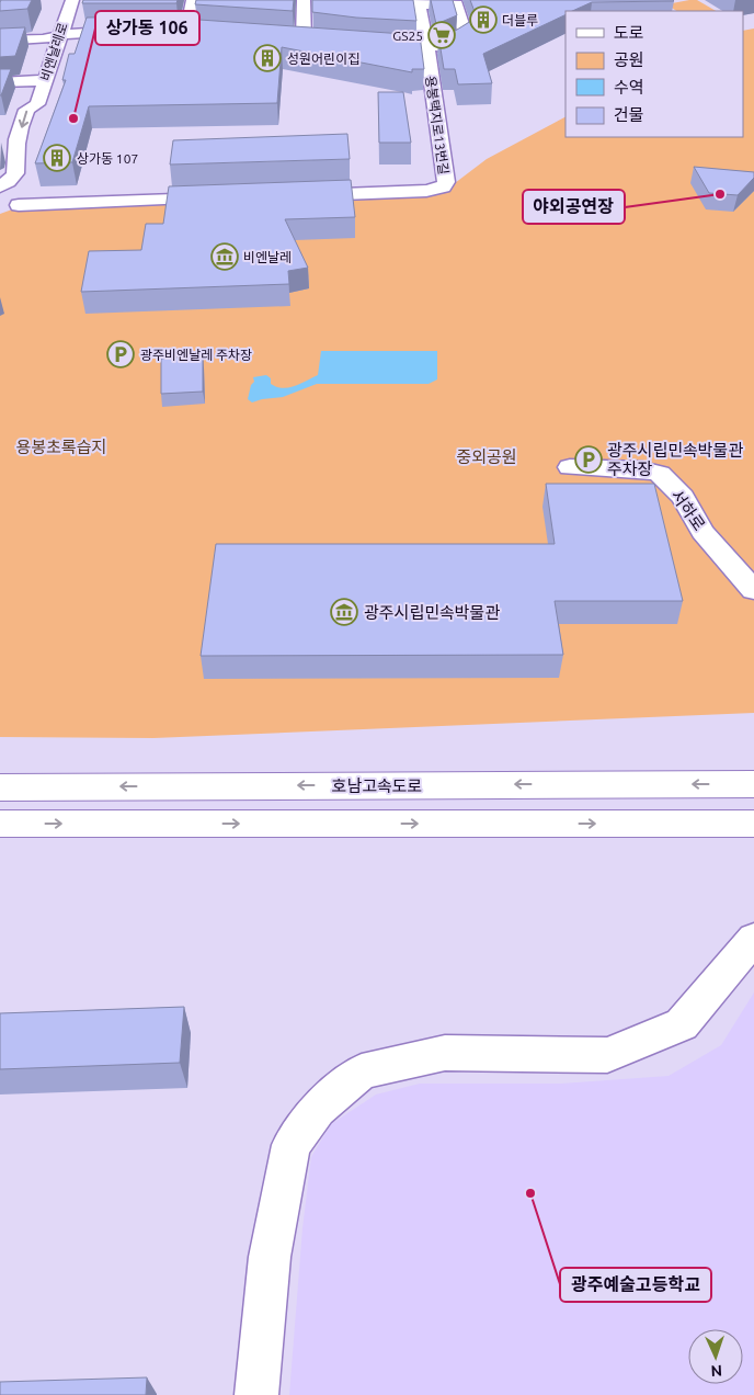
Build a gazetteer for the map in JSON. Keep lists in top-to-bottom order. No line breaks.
{"streets":{"highway":["호남고속도로"],"street":["비엔날레로","용봉택지로13번길","서하로"]},"parks":["용봉초록습지","중외공원"],"places":{"building":["더블루","성원어린이집","상가동 107"],"supermarket":["GS25"],"other":["상가동 106","야외공연장","광주예술고등학교"],"museum":["비엔날레","광주시립민속박물관"],"parking":["광주비엔날레 주차장","광주시립민속박물관 주차장"]},"legend":["도로","공원","수역","건물"],"north":"bottom"}
